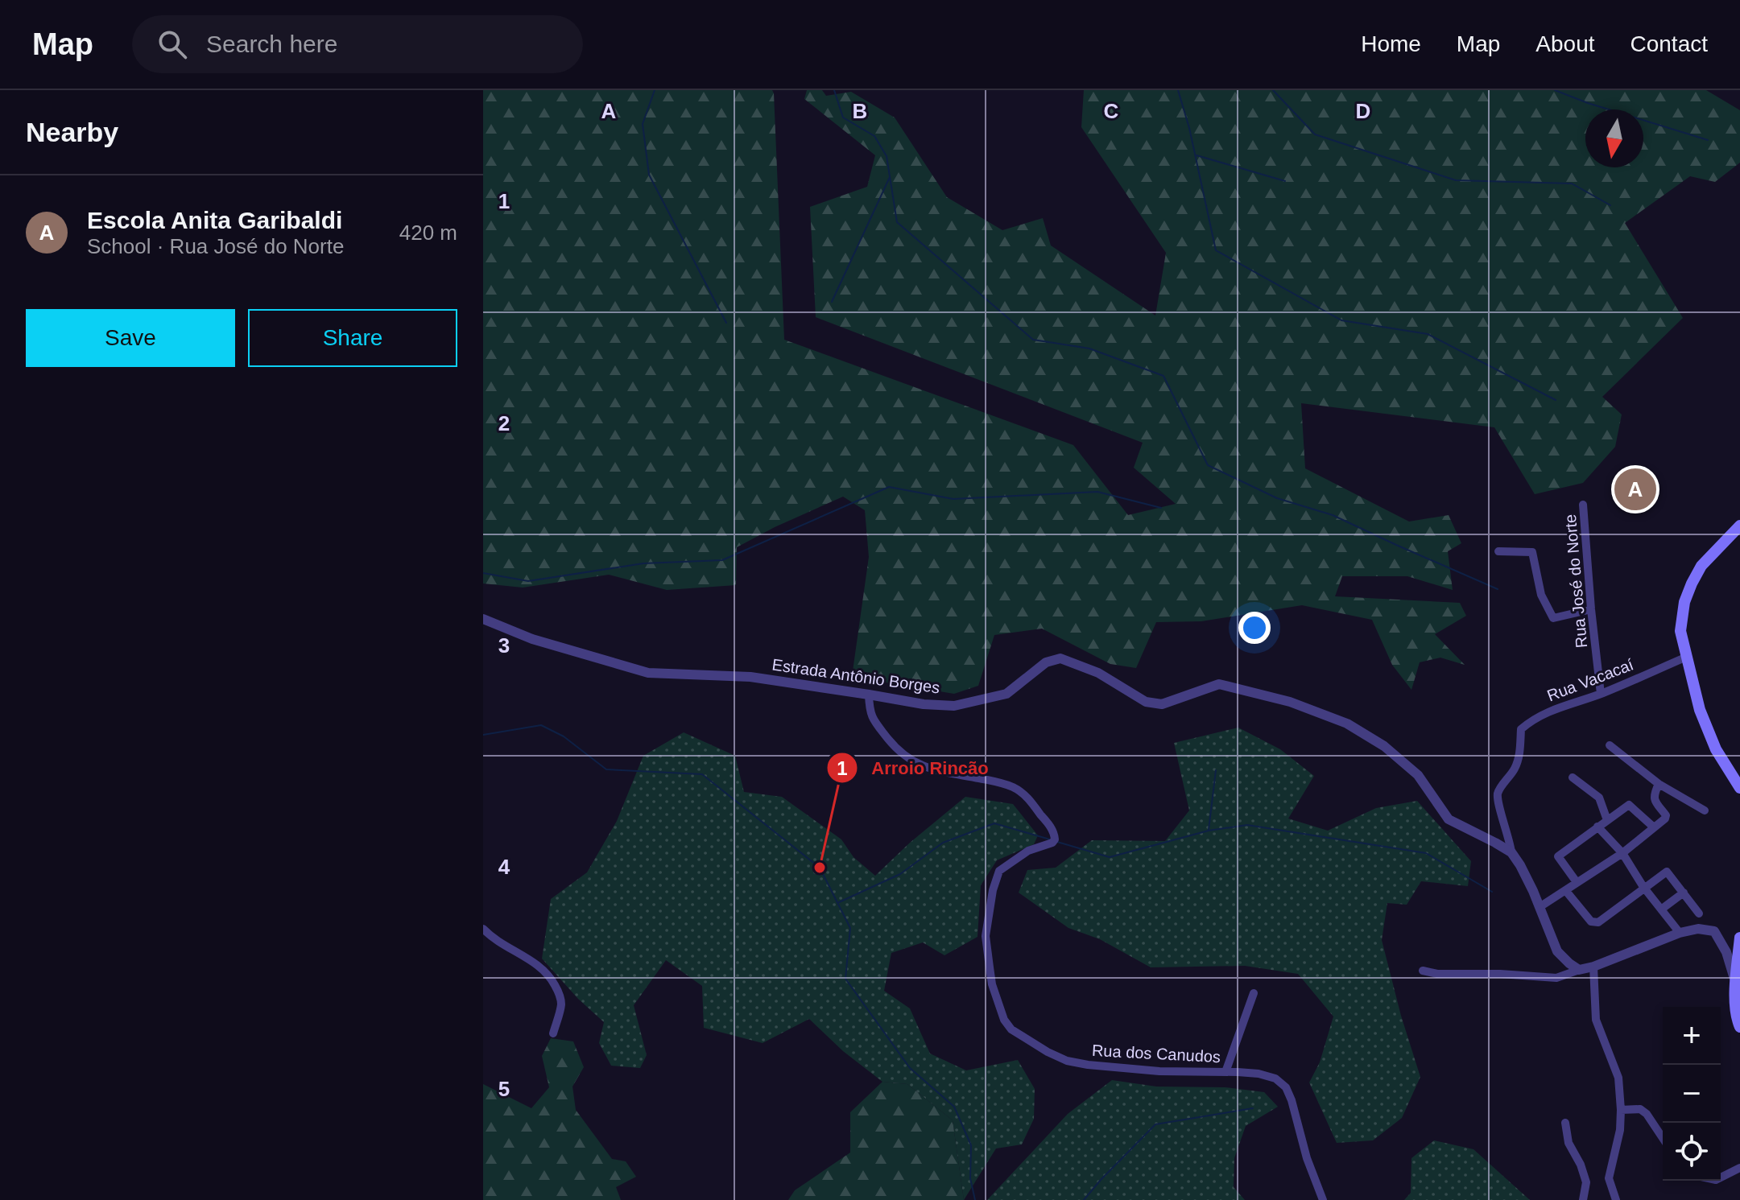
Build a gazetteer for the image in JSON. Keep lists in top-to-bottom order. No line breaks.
{"streets":{"street":["Rua José do Norte","Estrada Antônio Borges","Rua Vacacaí","Rua dos Canudos"]},"crossings":[["Rua José do Norte","Rua Vacacaí"],["Estrada Antônio Borges","Rua Vacacaí"],["Estrada Antônio Borges","Rua dos Canudos"]],"places":["Arroio Rincão"],"north":"bottom","page":{"header":"Map","search":"Search here","nav":["Home","Map","About","Contact"],"heading":"Nearby","list":[{"mark":"A","name":"Escola Anita Garibaldi","note":"School · Rua José do Norte","value":"420 m"}],"buttons":["Save","Share"],"pins":"A","map_buttons":["+","−"]},"grid":{"columns":["A","B","C","D"],"rows":["1","2","3","4","5"]}}
